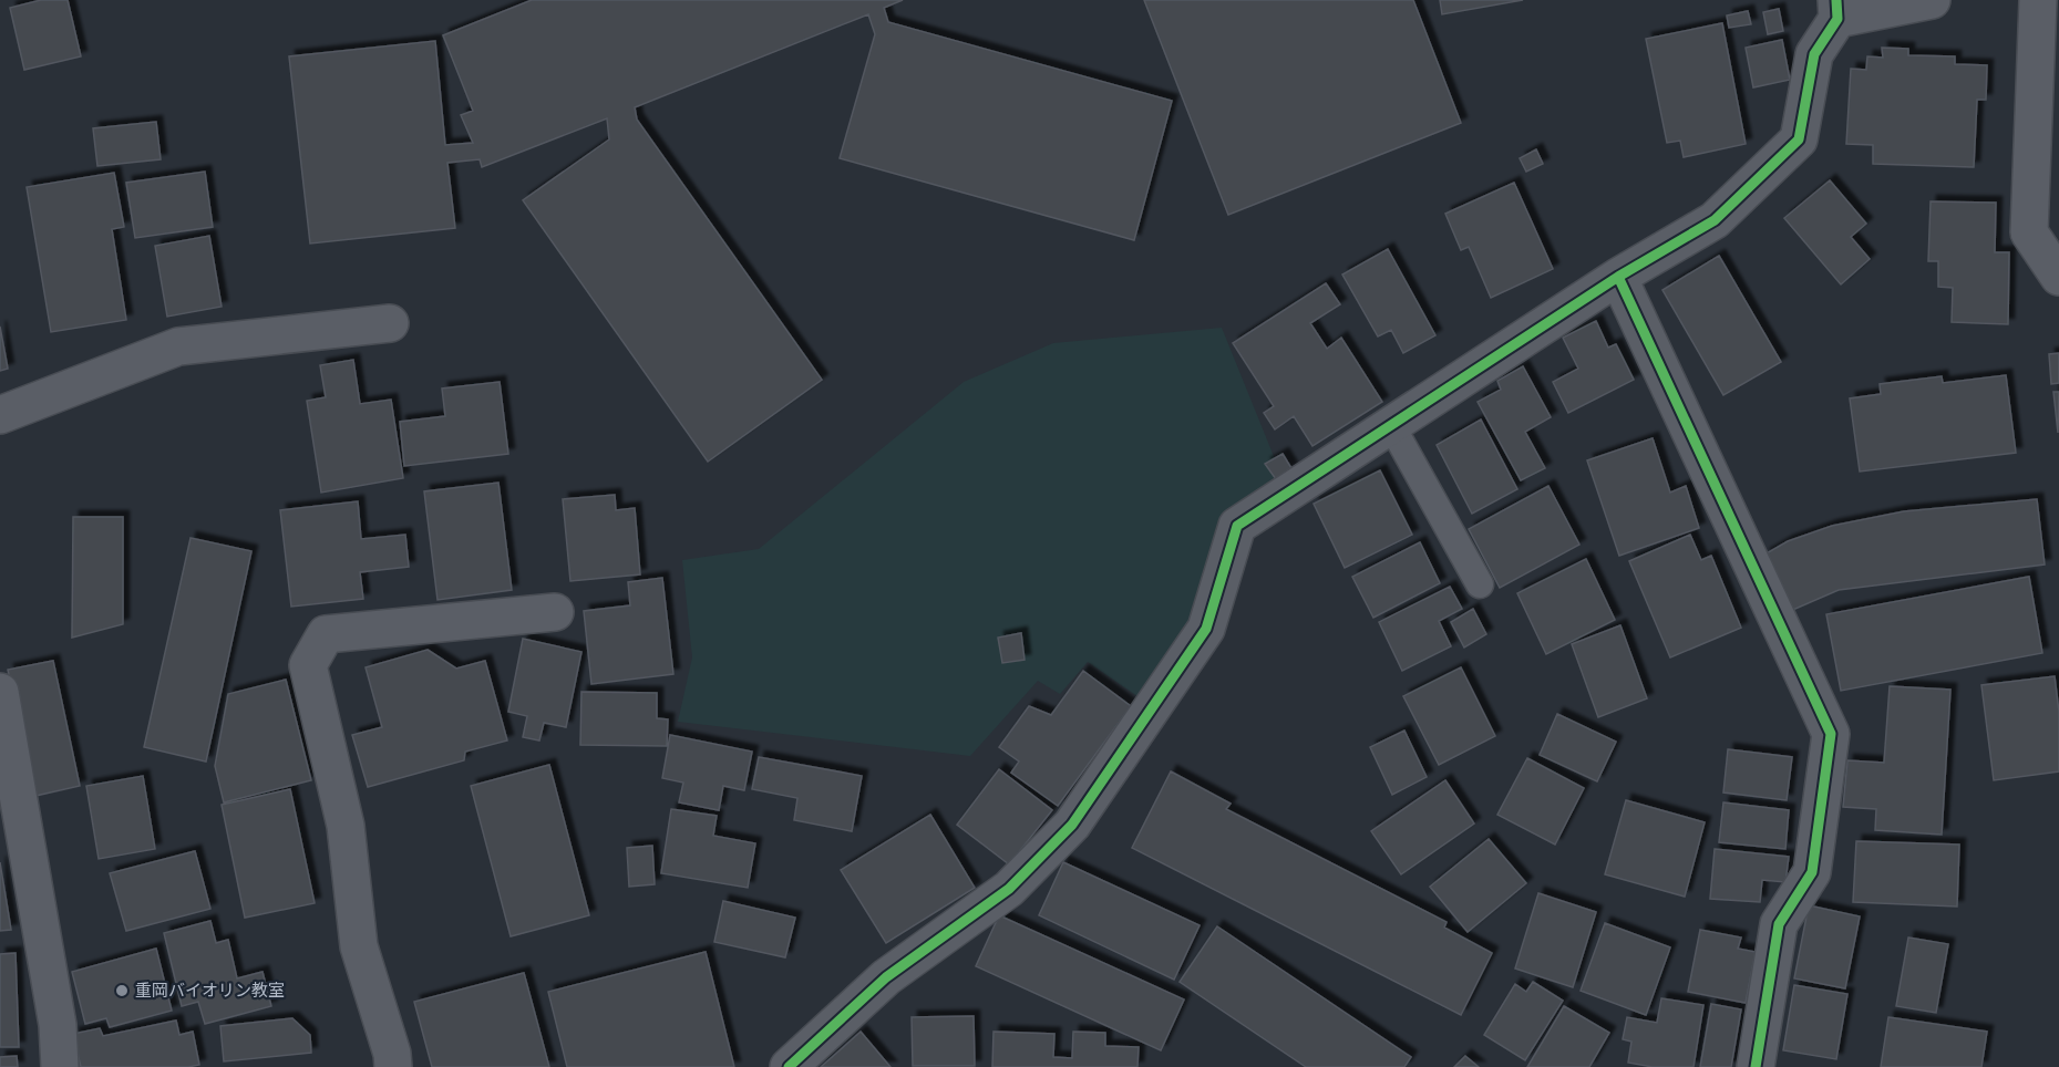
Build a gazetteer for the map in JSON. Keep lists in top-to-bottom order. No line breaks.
{"places":["重岡バイオリン教室"]}
